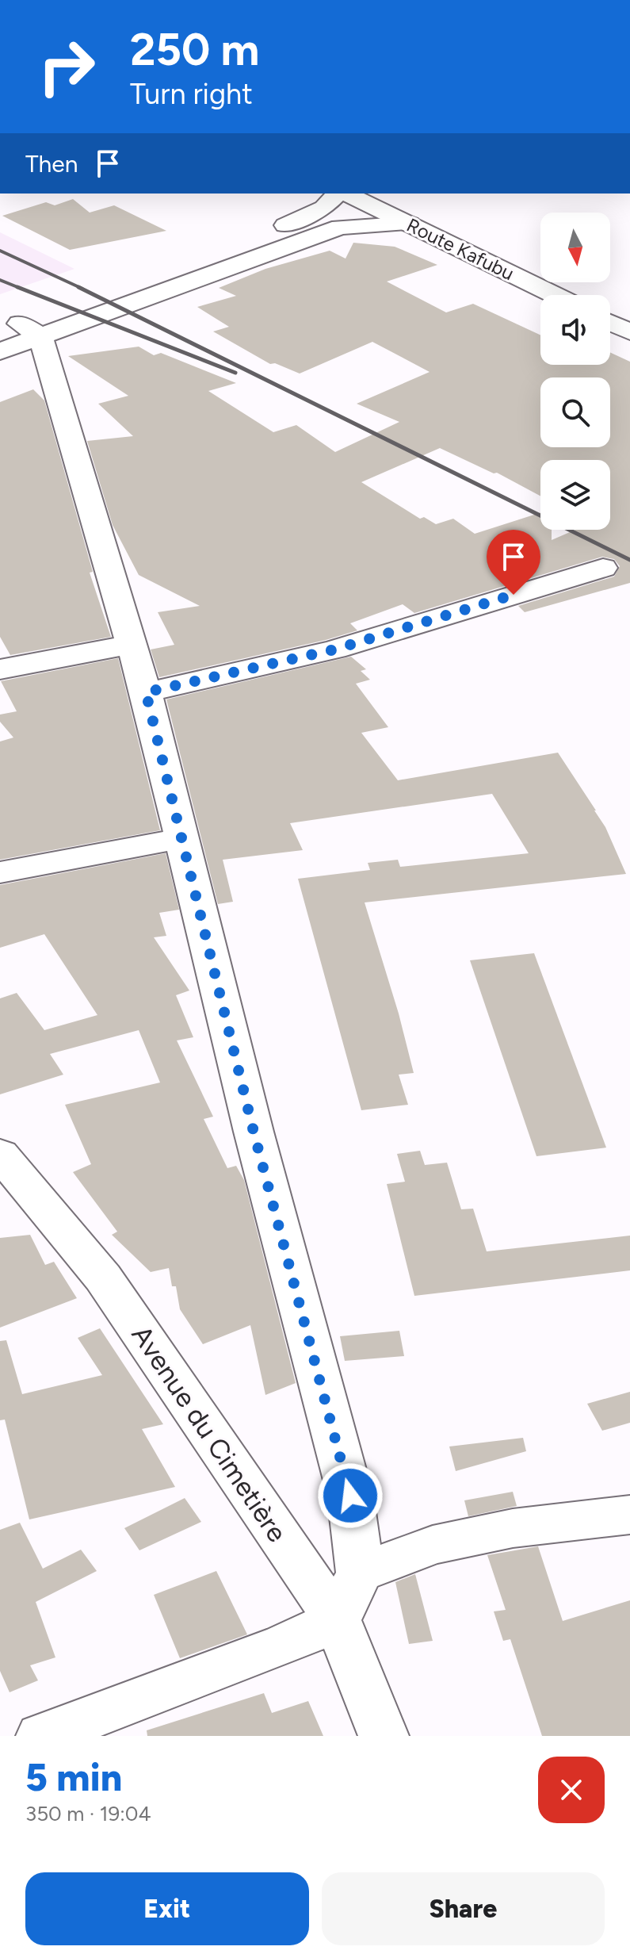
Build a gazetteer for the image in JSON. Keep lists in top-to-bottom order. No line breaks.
{"streets":{"street":["Route Kafubu","Avenue du Cimetière"]},"north":"bottom","page":{"turn":["250 m","Turn right"],"then":"Then","heading":["5 min","350 m · 19:04"],"buttons":["Exit","Share"]}}
